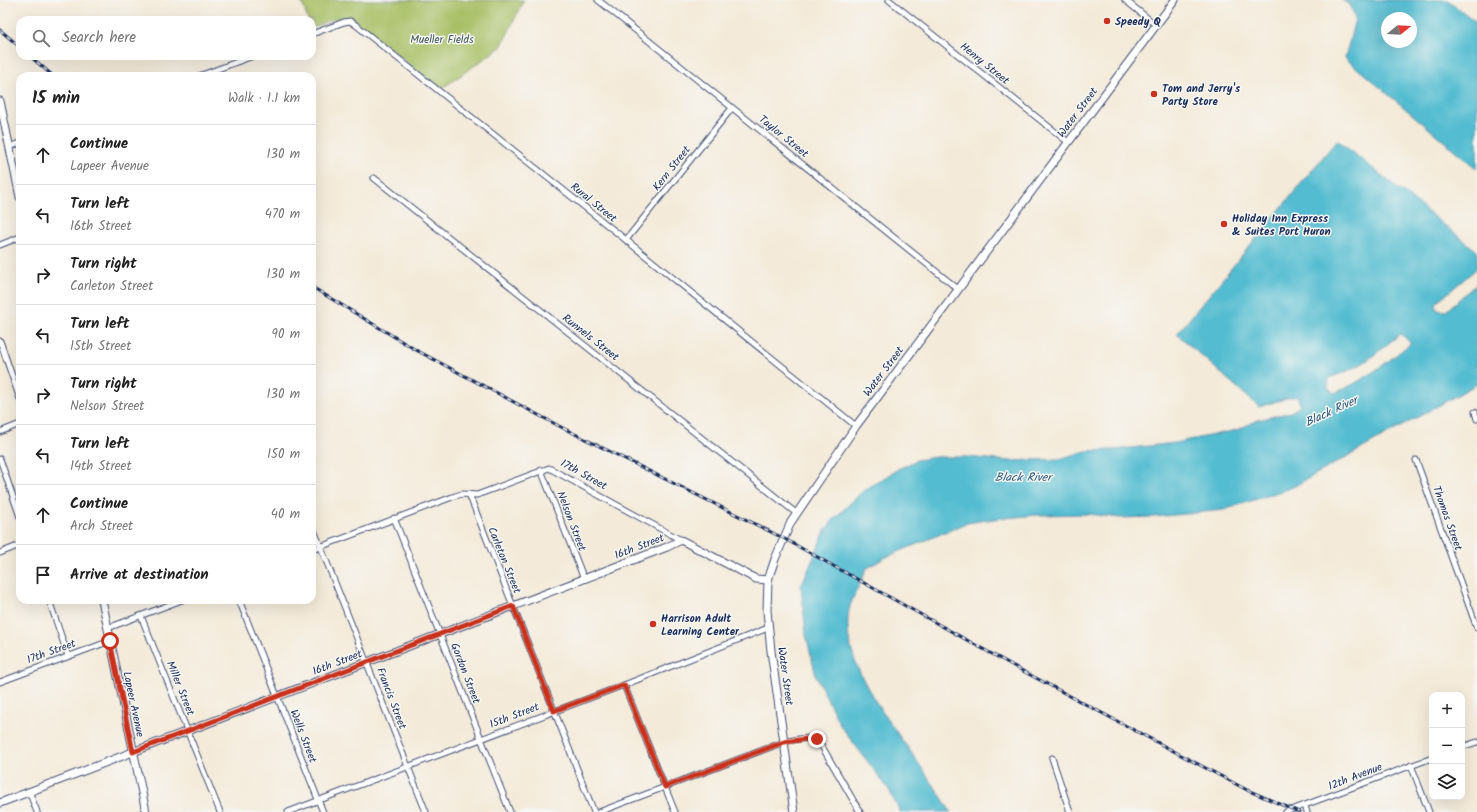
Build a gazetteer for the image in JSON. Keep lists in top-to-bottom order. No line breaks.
{"streets":{"street":["Henry Street","Water Street","Taylor Street","Kern Street","Rural Street","Runnels Street","17th Street","Thomas Street","Nelson Street","16th Street","Carleton Street","Gordon Street","Miller Street","Francis Street","Lapeer Avenue","15th Street","Wells Street","12th Avenue"]},"crossings":[["Henry Street","Water Street"],["Water Street","Taylor Street"],["Water Street","Rural Street"],["Water Street","Runnels Street"],["Water Street","17th Street"],["Water Street","15th Street"],["Taylor Street","Kern Street"],["Kern Street","Rural Street"],["17th Street","Nelson Street"],["17th Street","16th Street"],["17th Street","Lapeer Avenue"],["Nelson Street","16th Street"],["16th Street","Carleton Street"],["16th Street","Gordon Street"],["16th Street","Miller Street"],["16th Street","Francis Street"],["16th Street","Lapeer Avenue"],["16th Street","Wells Street"],["Carleton Street","15th Street"],["Gordon Street","15th Street"],["Francis Street","15th Street"],["15th Street","Wells Street"]],"water":["Black River"],"parks":["Mueller Fields"],"places":["Speedy Q","Tom and Jerry's Party Store","Holiday Inn Express & Suites Port Huron","Harrison Adult Learning Center"],"north":"right","page":{"search":"Search here","heading":["15 min","Walk · 1.1 km"],"list":[["Continue","Lapeer Avenue","130 m"],["Turn left","16th Street","470 m"],["Turn right","Carleton Street","130 m"],["Turn left","15th Street","90 m"],["Turn right","Nelson Street","130 m"],["Turn left","14th Street","150 m"],["Continue","Arch Street","40 m"],"Arrive at destination"],"map_buttons":["+","−"]}}
